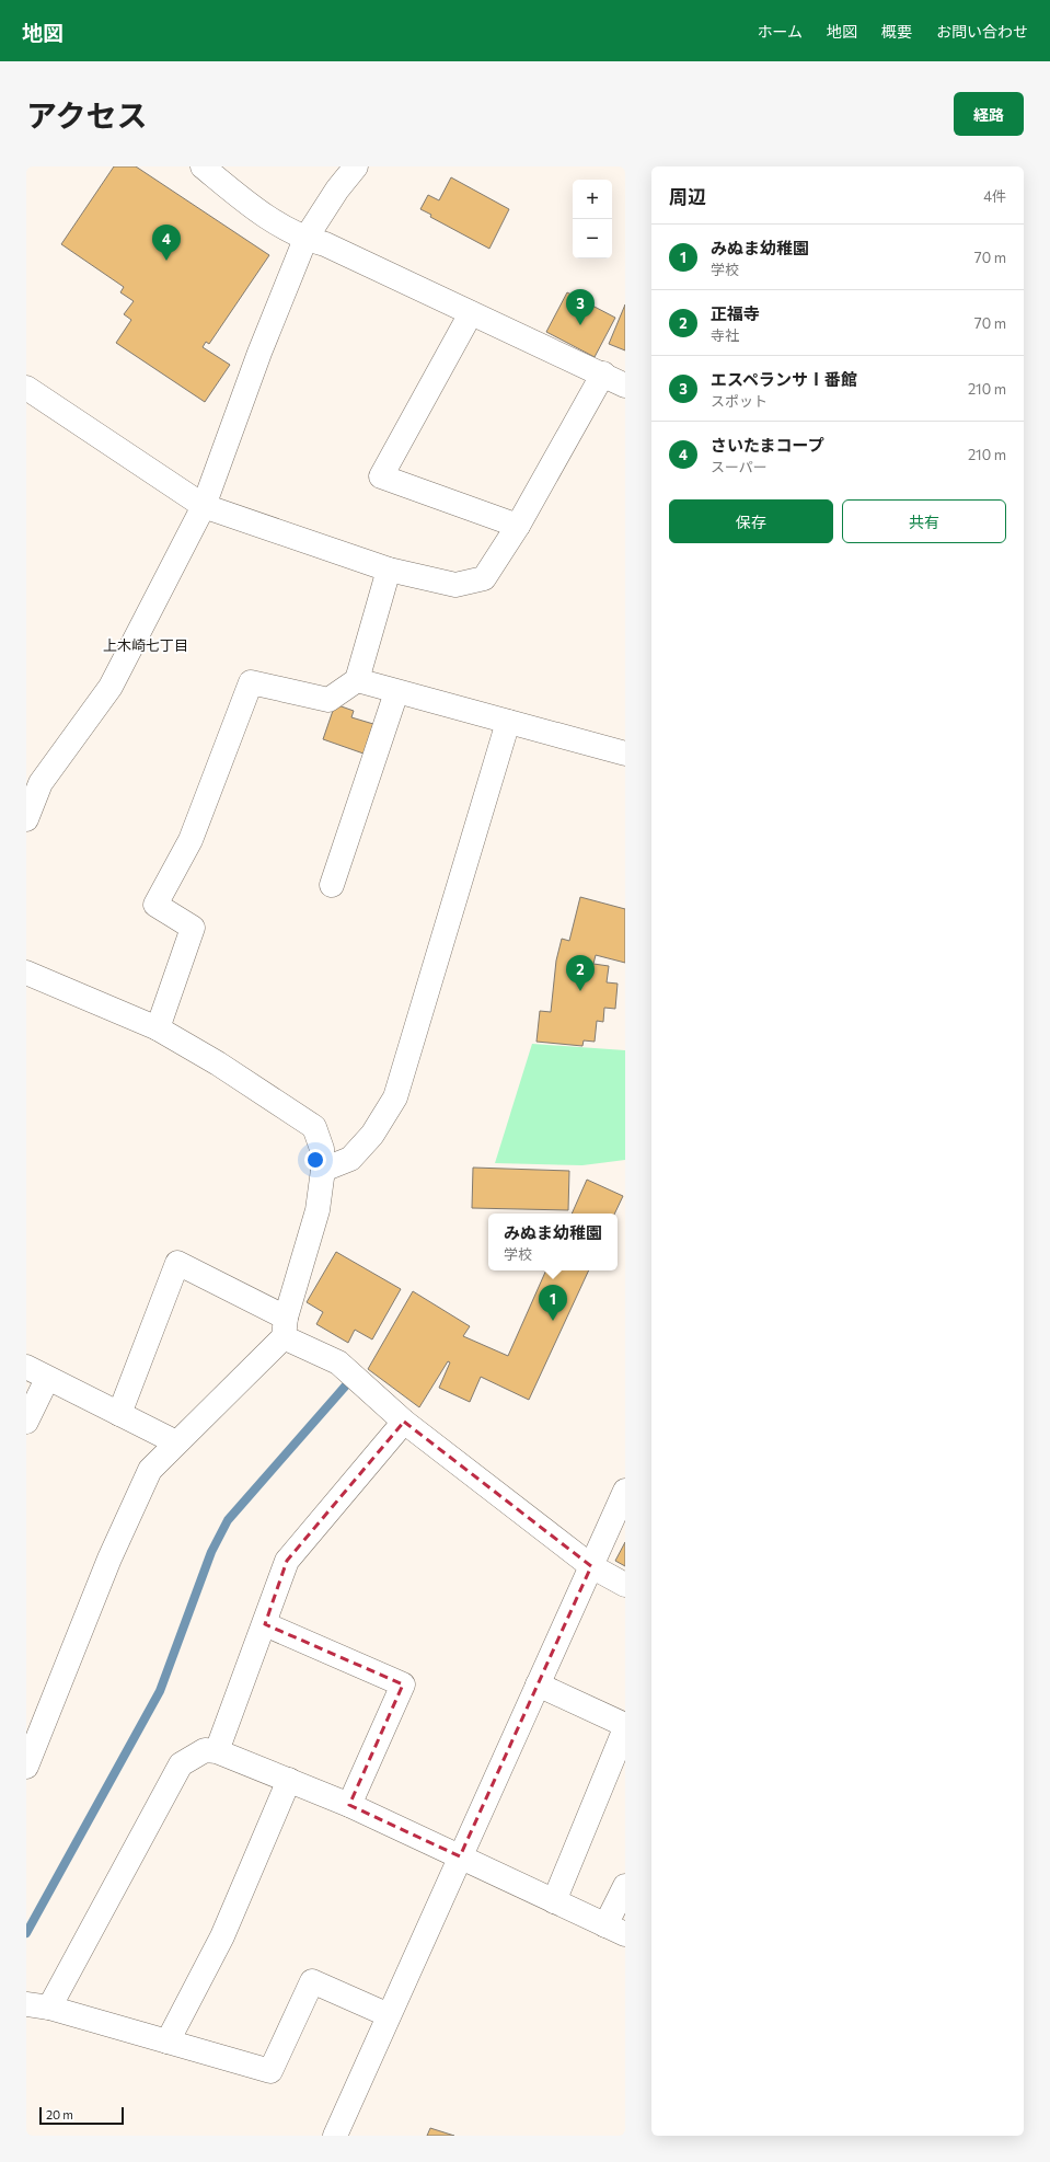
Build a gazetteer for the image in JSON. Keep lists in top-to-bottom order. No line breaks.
{"districts":["上木崎七丁目"],"scale_bar":"20 m","page":{"header":"地図","nav":["ホーム","地図","概要","お問い合わせ"],"title":"アクセス","buttons":["経路",["保存","共有"]],"heading":["周辺","4件"],"map_buttons":["+","−"],"list":[{"mark":"1","name":"みぬま幼稚園","note":"学校","value":"70 m"},{"mark":"2","name":"正福寺","note":"寺社","value":"70 m"},{"mark":"3","name":"エスペランサⅠ番館","note":"スポット","value":"210 m"},{"mark":"4","name":"さいたまコープ","note":"スーパー","value":"210 m"}],"pins":["4","3","2","1"],"popup":["みぬま幼稚園","学校"],"scale":"20 m"}}
